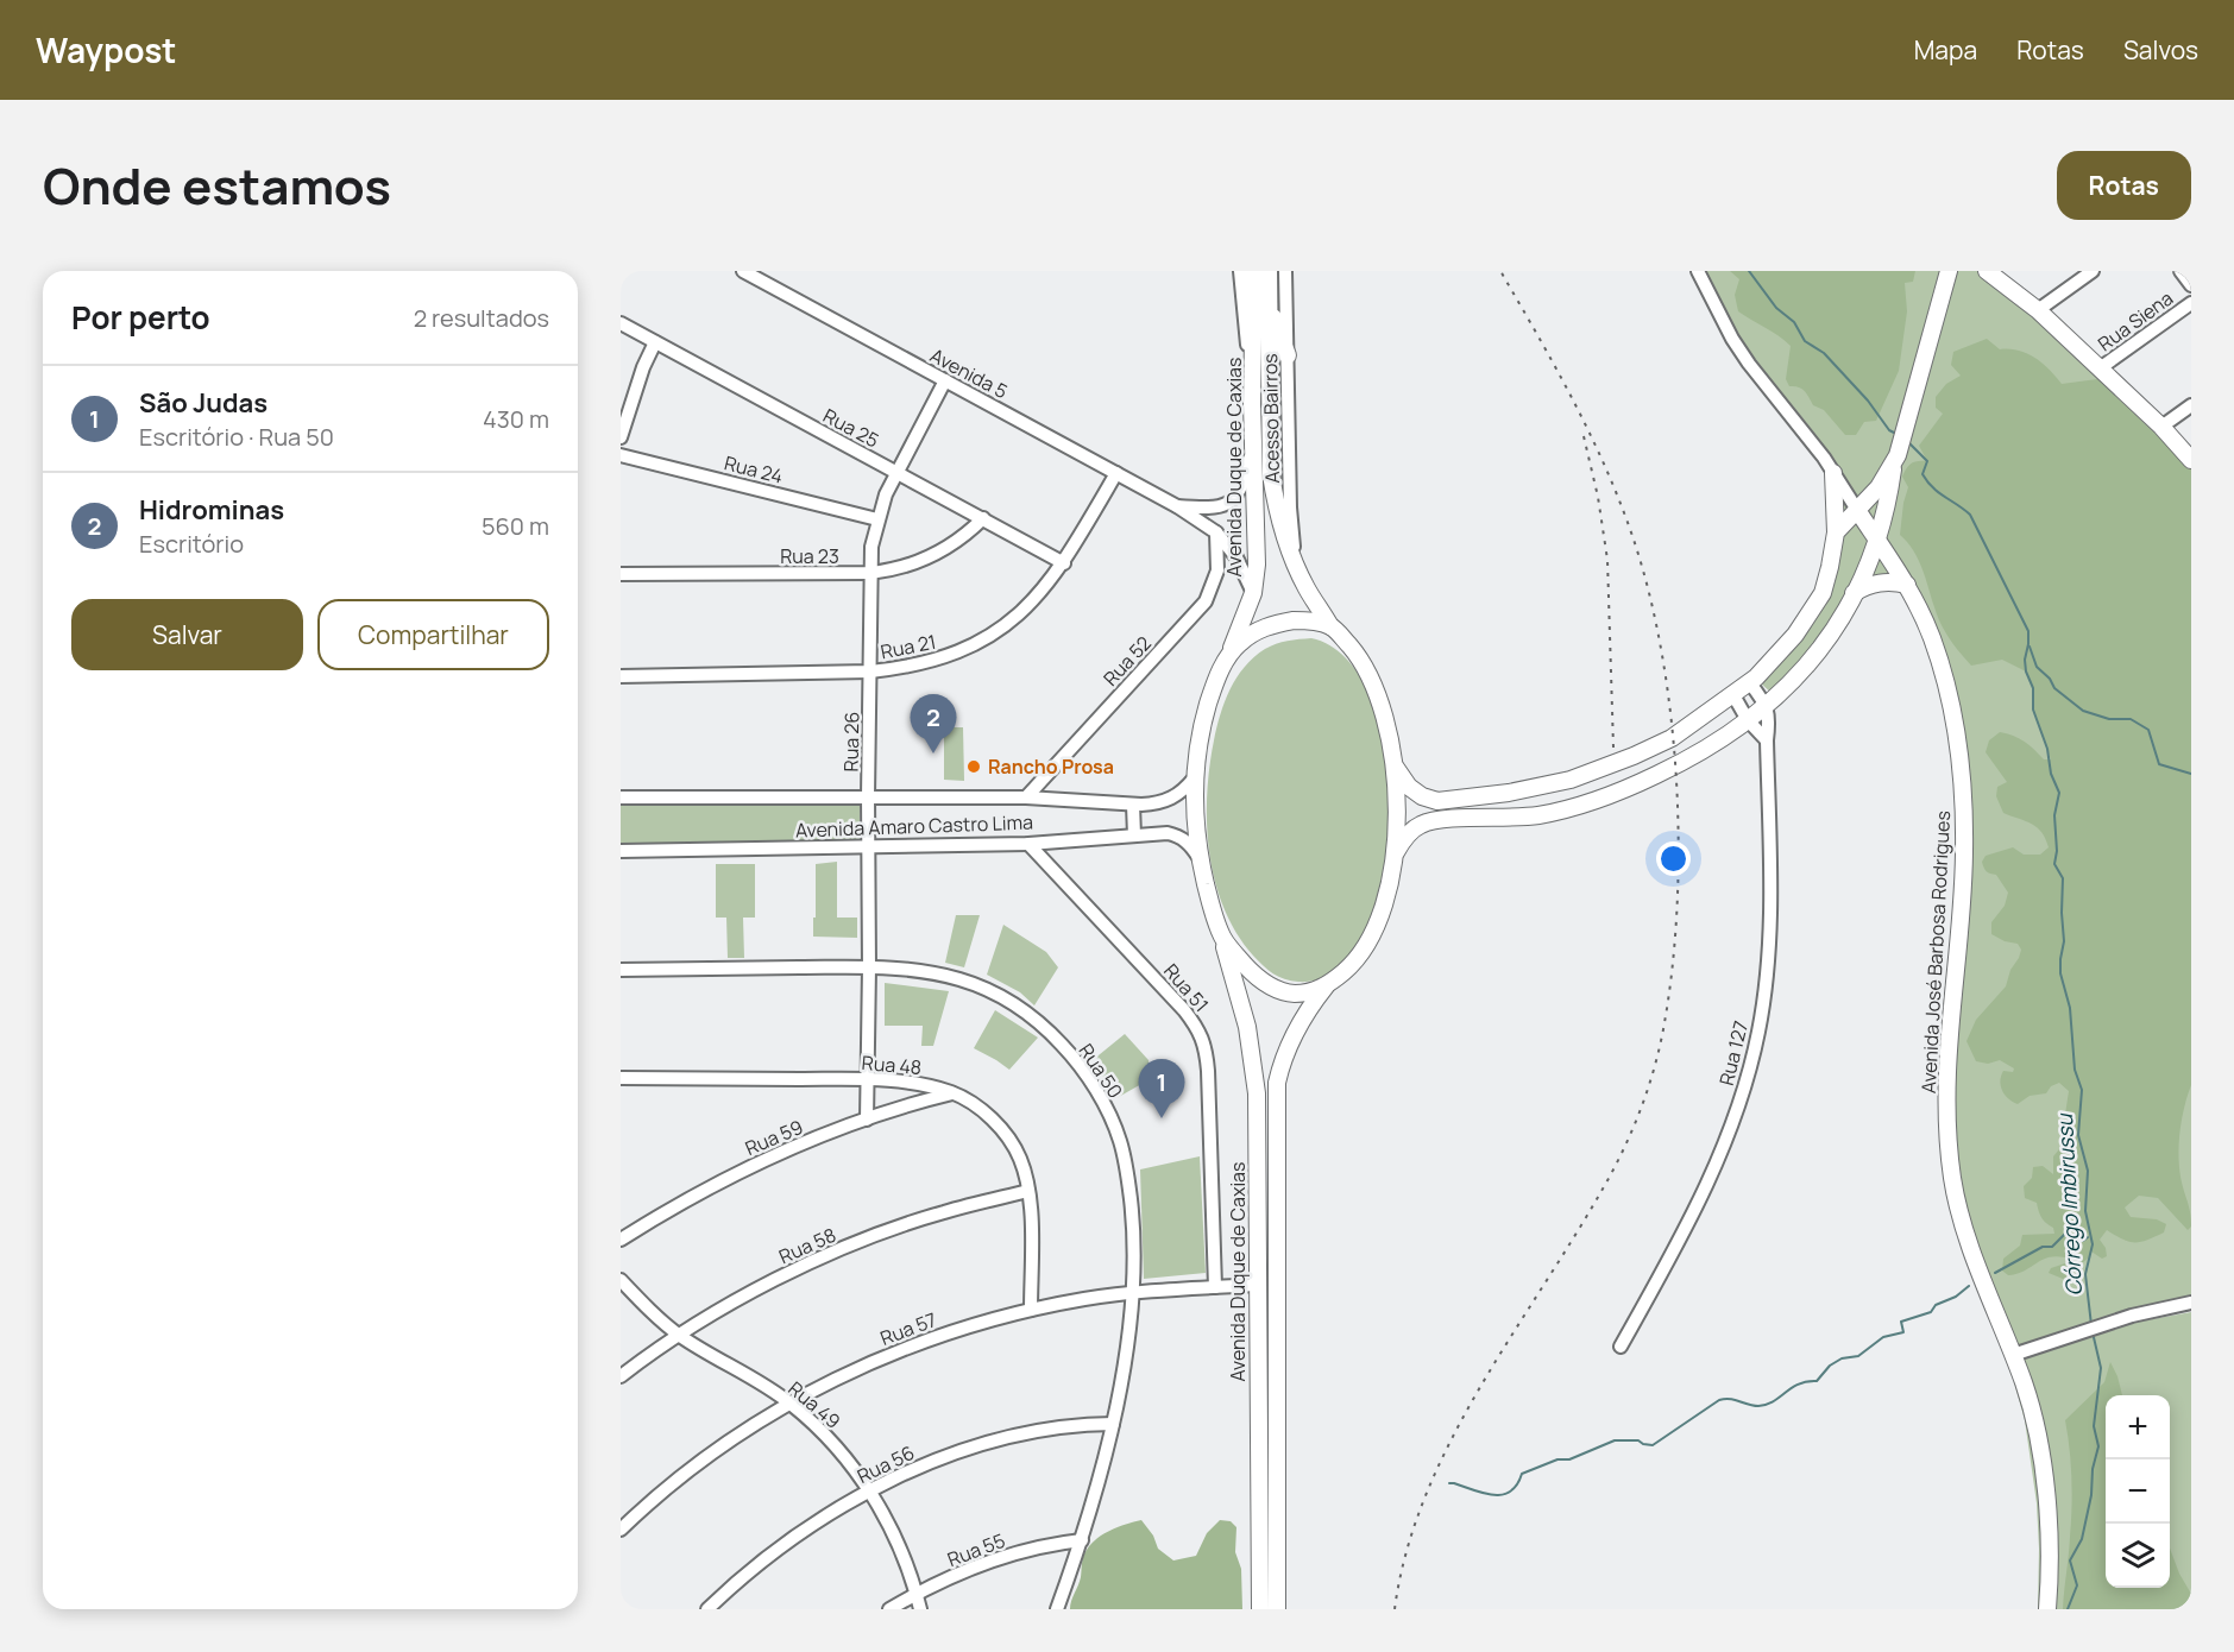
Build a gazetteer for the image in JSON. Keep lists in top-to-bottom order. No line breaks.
{"streets":{"main road":["Avenida Duque de Caxias","Avenida José Barbosa Rodrigues"],"street":["Rua Siena","Avenida 5","Acesso Bairros","Rua 25","Rua 24","Rua 23","Rua 21","Rua 52","Rua 26","Avenida Amaro Castro Lima","Rua 51","Rua 127","Rua 48","Rua 50","Rua 59","Rua 58","Rua 57","Rua 49","Rua 56","Rua 55"]},"crossings":[["Avenida 5","Avenida Duque de Caxias"],["Avenida 5","Rua 21"],["Avenida 5","Rua 52"],["Avenida 5","Rua 26"],["Acesso Bairros","Avenida Duque de Caxias"],["Rua 25","Rua 23"],["Rua 25","Rua 21"],["Rua 25","Rua 26"],["Avenida Duque de Caxias","Avenida Amaro Castro Lima"],["Avenida Duque de Caxias","Rua 57"],["Rua 24","Rua 26"],["Rua 23","Rua 26"],["Rua 21","Rua 26"],["Rua 52","Avenida Amaro Castro Lima"],["Rua 26","Avenida Amaro Castro Lima"],["Rua 26","Rua 48"],["Rua 26","Rua 50"],["Rua 26","Rua 59"],["Avenida Amaro Castro Lima","Rua 51"],["Rua 51","Rua 57"],["Rua 48","Rua 59"],["Rua 48","Rua 58"],["Rua 48","Rua 57"],["Rua 50","Rua 57"],["Rua 50","Rua 56"],["Rua 50","Rua 55"],["Rua 58","Rua 49"],["Rua 57","Rua 49"],["Rua 49","Rua 56"],["Rua 49","Rua 55"]],"water":["Córrego Imbirussu"],"places":["Rancho Prosa"],"page":{"header":"Waypost","nav":["Mapa","Rotas","Salvos"],"title":"Onde estamos","buttons":["Rotas",["Salvar","Compartilhar"]],"heading":["Por perto","2 resultados"],"list":[{"mark":"1","name":"São Judas","note":"Escritório · Rua 50","value":"430 m"},{"mark":"2","name":"Hidrominas","note":"Escritório","value":"560 m"}],"pins":["2","1"],"map_buttons":["+","−"]}}
